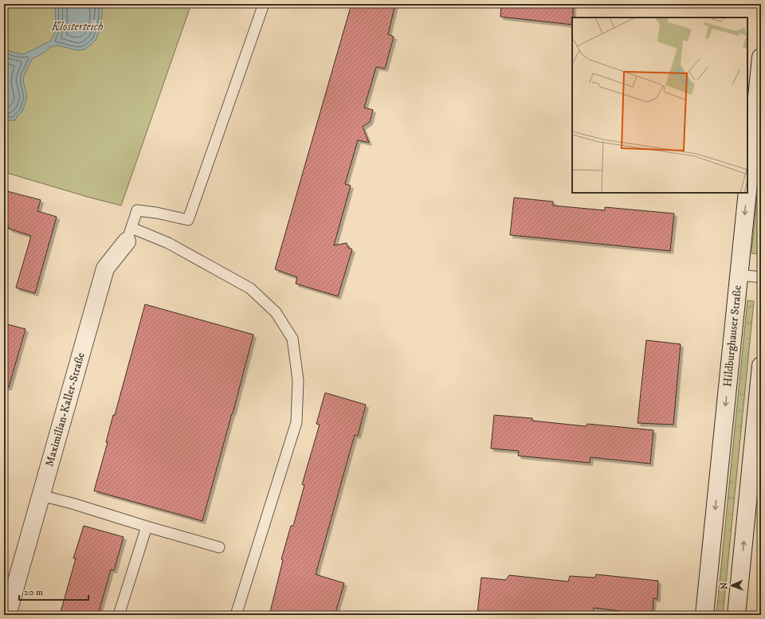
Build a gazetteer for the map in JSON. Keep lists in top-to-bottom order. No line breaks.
{"streets":{"main road":["Hildburghauser Straße","Maximilian-Kaller-Straße"]},"water":["Klosterteich"],"scale_bar":"20 m","north":"left"}
